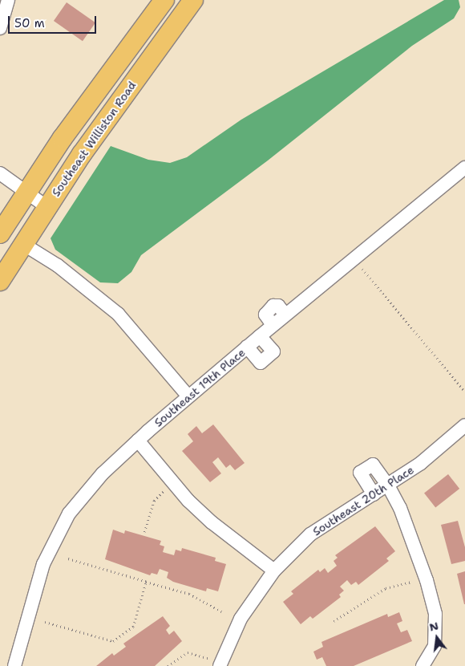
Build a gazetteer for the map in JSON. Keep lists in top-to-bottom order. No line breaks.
{"streets":{"highway":["Southeast Williston Road"],"street":["Southeast 19th Place","Southeast 20th Place"]},"scale_bar":"50 m","north":"top"}
